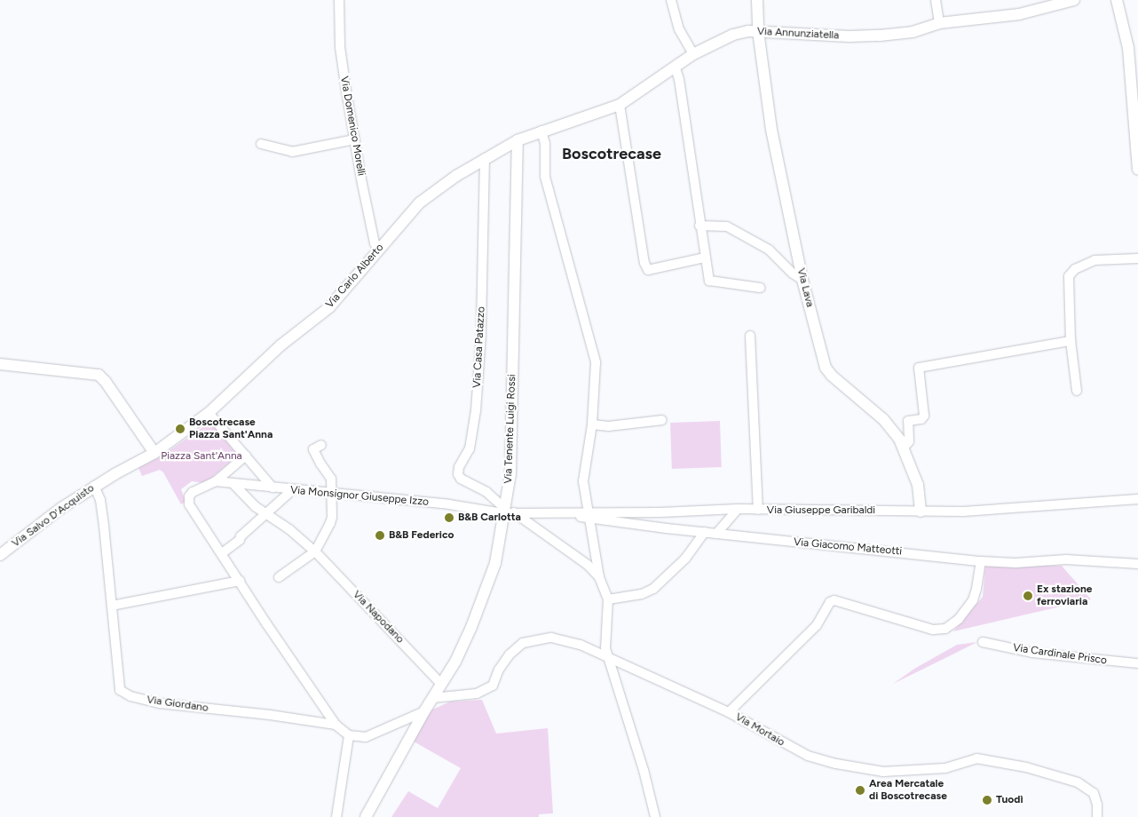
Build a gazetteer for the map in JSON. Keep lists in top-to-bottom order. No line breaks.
{"streets":{"street":["Via Annunziatella","Via Domenico Morelli","Via Carlo Alberto","Via Lava","Via Casa Patazzo","Via Tenente Luigi Rossi","Via Monsignor Giuseppe Izzo","Via Giuseppe Garibaldi","Via Salvo D'Acquisto","Via Giacomo Matteotti","Via Napodano","Via Cardinale Prisco","Via Giordano","Via Mortaio"]},"crossings":[["Via Annunziatella","Via Carlo Alberto"],["Via Annunziatella","Via Lava"],["Via Annunziatella","Via Tenente Luigi Rossi"],["Via Domenico Morelli","Via Carlo Alberto"],["Via Carlo Alberto","Via Casa Patazzo"],["Via Carlo Alberto","Via Tenente Luigi Rossi"],["Via Carlo Alberto","Via Salvo D'Acquisto"],["Via Lava","Via Giuseppe Garibaldi"],["Via Casa Patazzo","Via Tenente Luigi Rossi"],["Via Casa Patazzo","Via Monsignor Giuseppe Izzo"],["Via Casa Patazzo","Via Giacomo Matteotti"],["Via Tenente Luigi Rossi","Via Monsignor Giuseppe Izzo"],["Via Tenente Luigi Rossi","Via Giacomo Matteotti"],["Via Tenente Luigi Rossi","Via Napodano"],["Via Tenente Luigi Rossi","Via Mortaio"],["Via Monsignor Giuseppe Izzo","Via Giacomo Matteotti"],["Via Monsignor Giuseppe Izzo","Via Napodano"],["Via Giuseppe Garibaldi","Via Giacomo Matteotti"],["Via Salvo D'Acquisto","Via Giordano"]],"districts":["Boscotrecase"],"parks":["Piazza Sant'Anna"],"places":["Boscotrecase Piazza Sant'Anna","B&B Carlotta","B&B Federico","Ex stazione ferroviaria","Area Mercatale di Boscotrecase","Tuodì"]}
